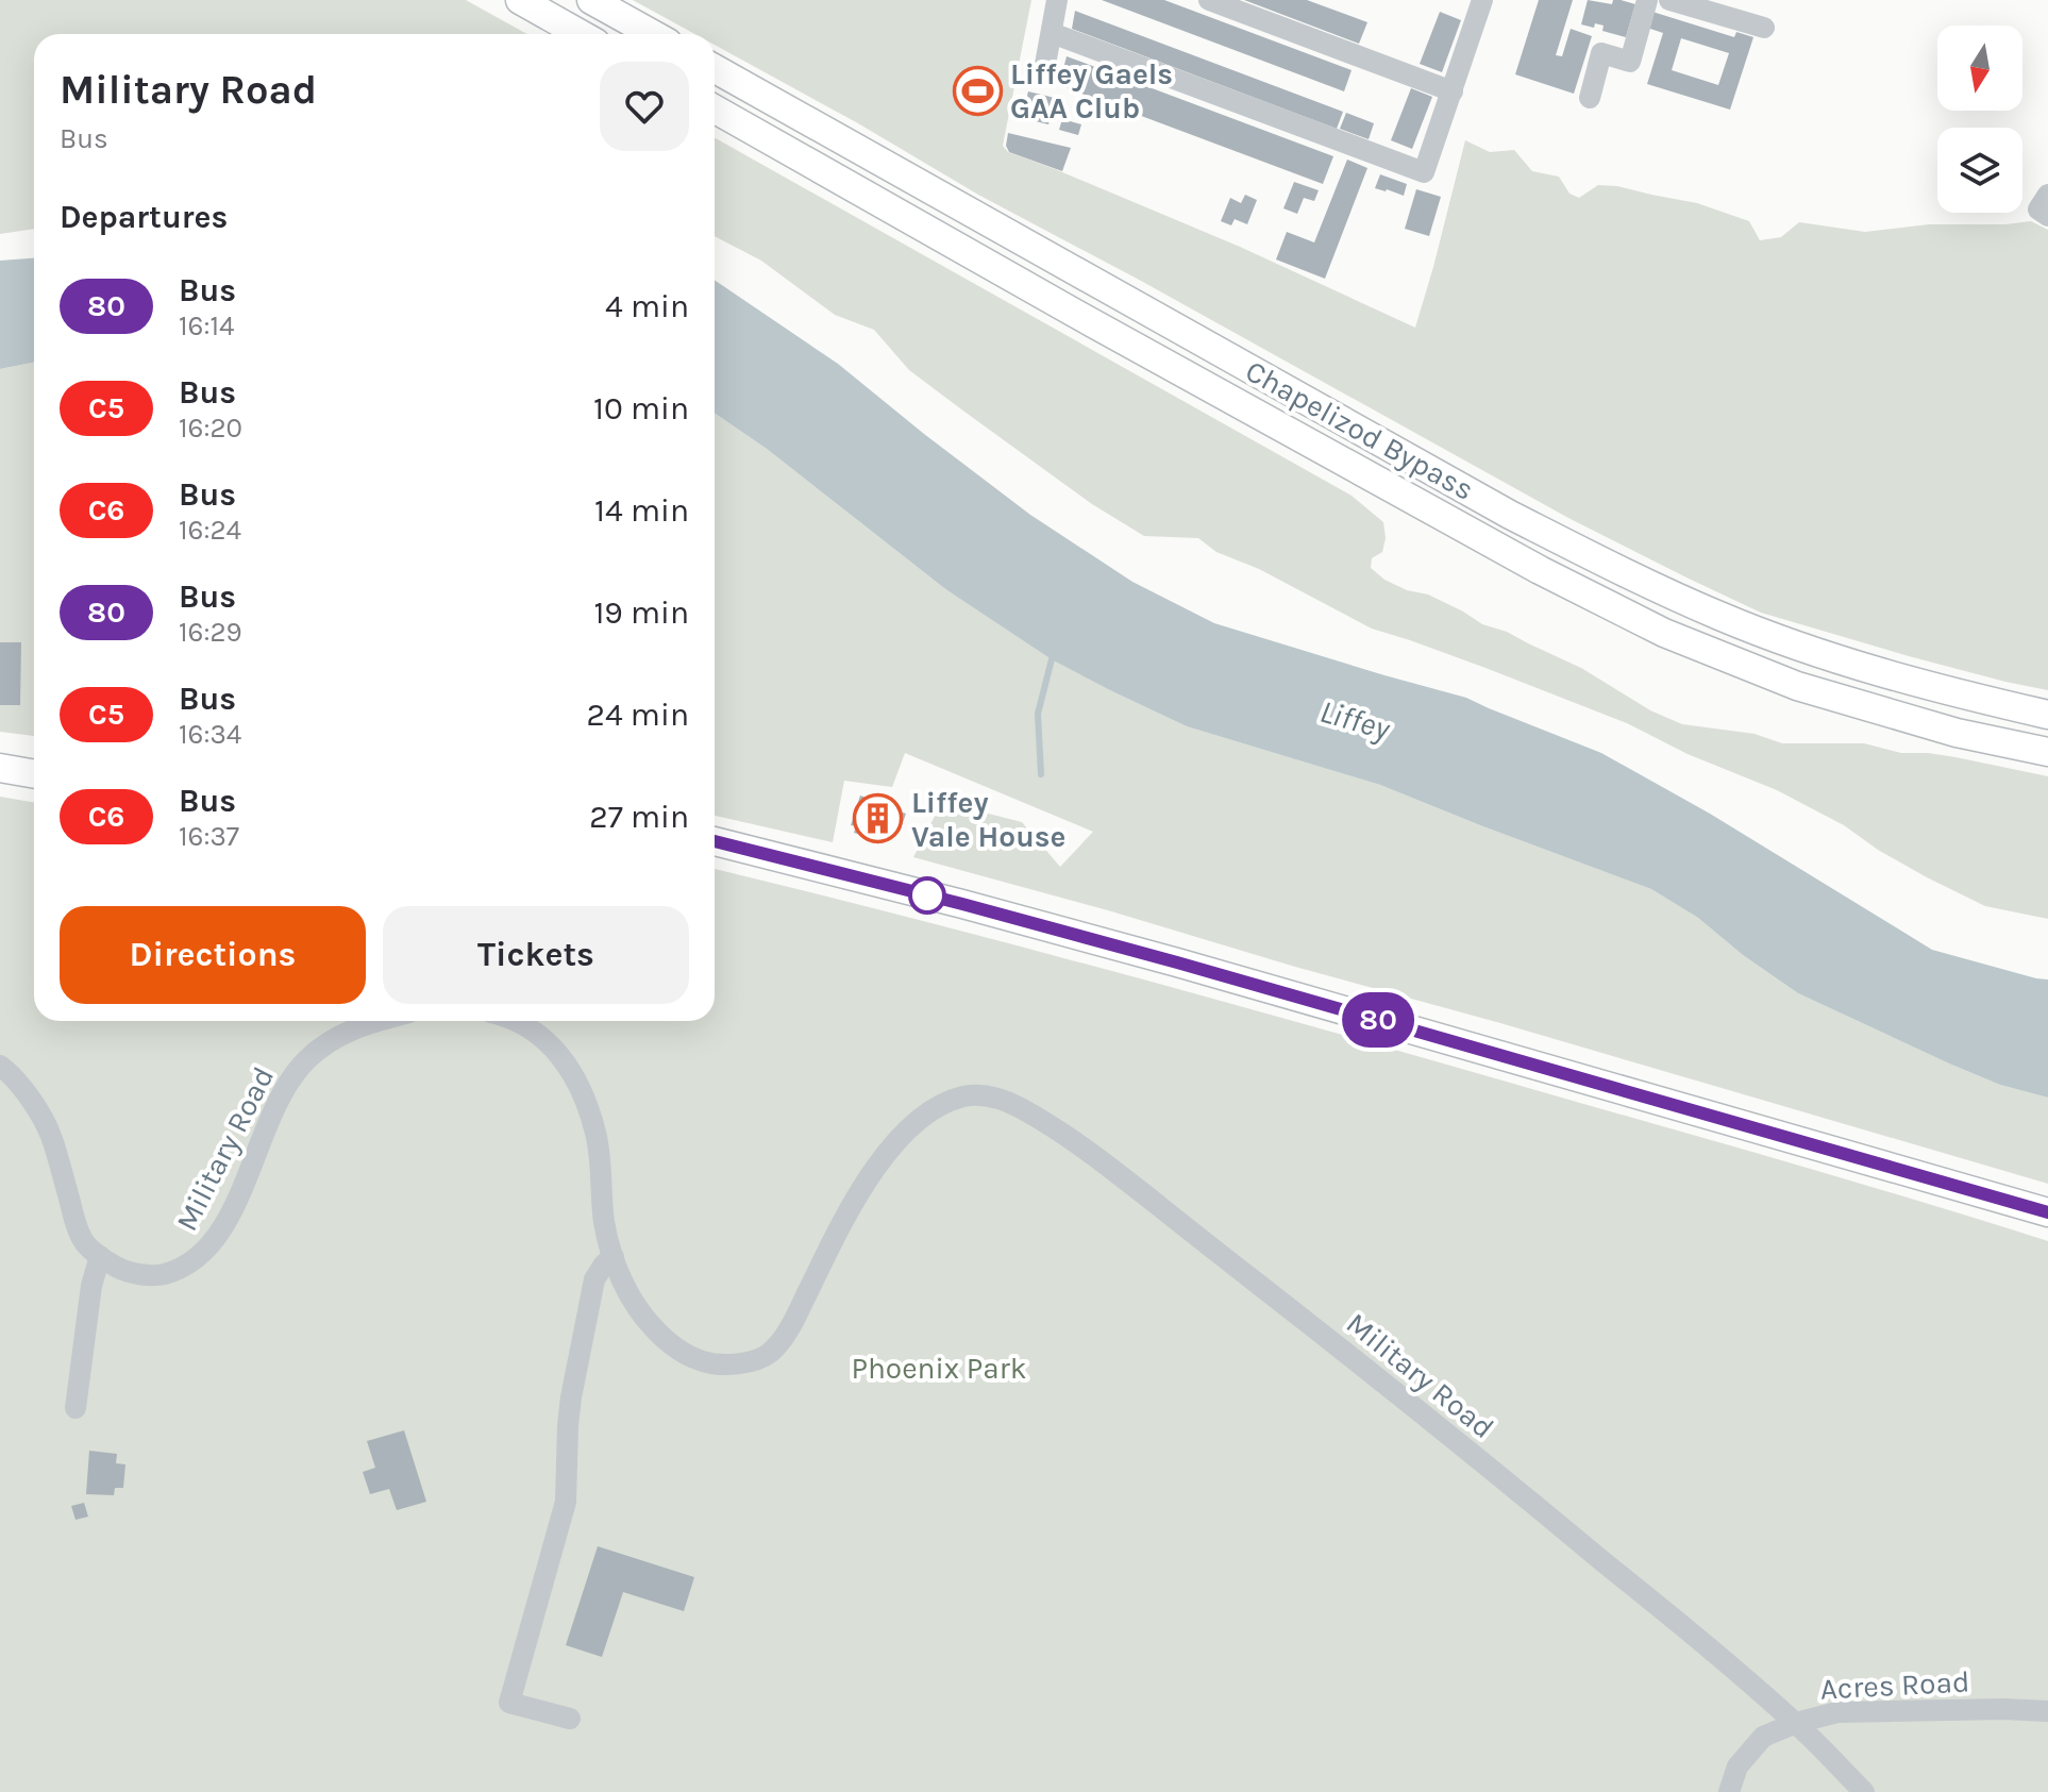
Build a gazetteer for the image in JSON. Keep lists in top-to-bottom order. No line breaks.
{"streets":{"main road":["Chapelizod Bypass"],"street":["Military Road","Acres Road"]},"crossings":[["Military Road","Acres Road"]],"water":["Liffey"],"parks":["Phoenix Park"],"places":{"sports":["Liffey Gaels GAA Club"],"building":["Liffey Vale House"]},"lines":["bus line 80"],"north":"bottom","page":{"on_map":"80","heading":[["Military Road","Bus"],"Departures"],"list":[{"mark":"80","name":"Bus","note":"16:14","value":"4 min"},{"mark":"C5","name":"Bus","note":"16:20","value":"10 min"},{"mark":"C6","name":"Bus","note":"16:24","value":"14 min"},{"mark":"80","name":"Bus","note":"16:29","value":"19 min"},{"mark":"C5","name":"Bus","note":"16:34","value":"24 min"},{"mark":"C6","name":"Bus","note":"16:37","value":"27 min"}],"buttons":["Directions","Tickets"]}}
